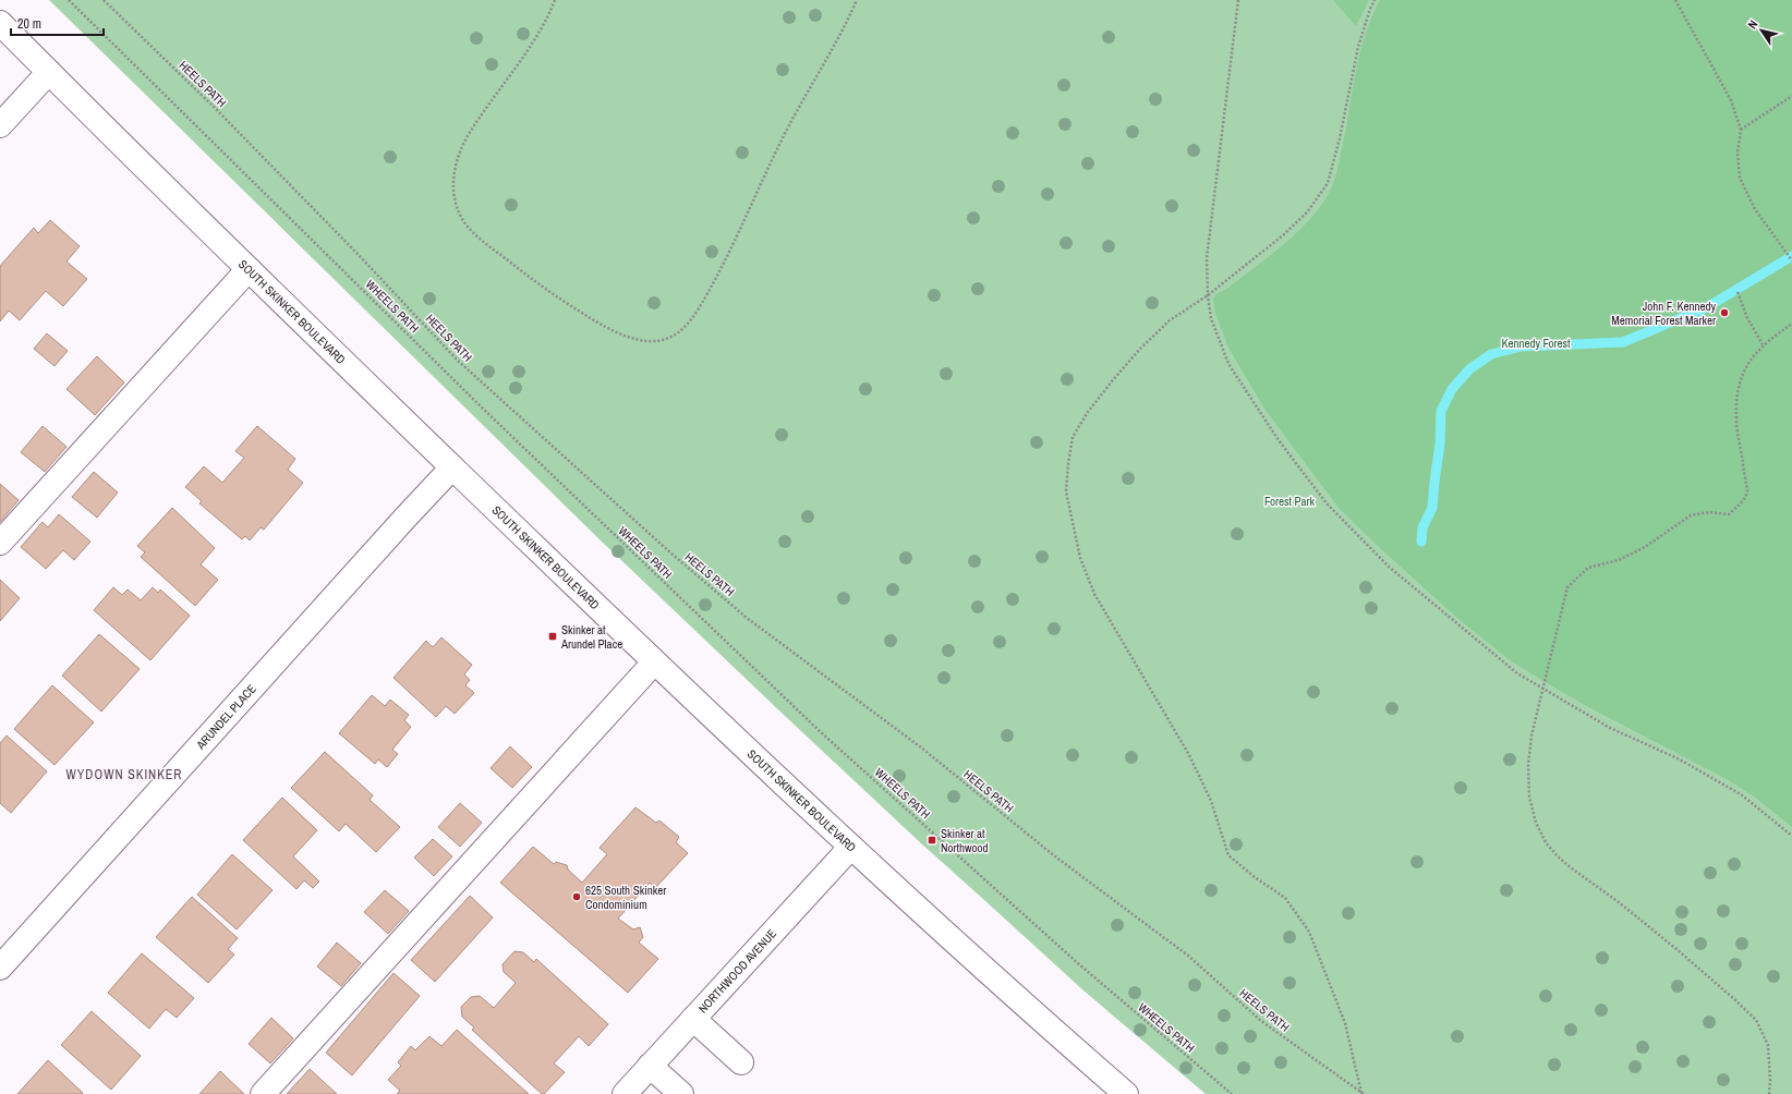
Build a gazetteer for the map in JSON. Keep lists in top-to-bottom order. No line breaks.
{"streets":{"main road":["SOUTH SKINKER BOULEVARD","ARUNDEL PLACE","NORTHWOOD AVENUE"],"path":["HEELS PATH","WHEELS PATH"]},"crossings":[["SOUTH SKINKER BOULEVARD","ARUNDEL PLACE"],["SOUTH SKINKER BOULEVARD","NORTHWOOD AVENUE"]],"districts":["WYDOWN SKINKER"],"parks":["Kennedy Forest","Forest Park"],"places":{"other":["John F. Kennedy Memorial Forest Marker","625 South Skinker Condominium"],"transit":["Skinker at Arundel Place","Skinker at Northwood"]},"scale_bar":"20 m","north":"top left"}
